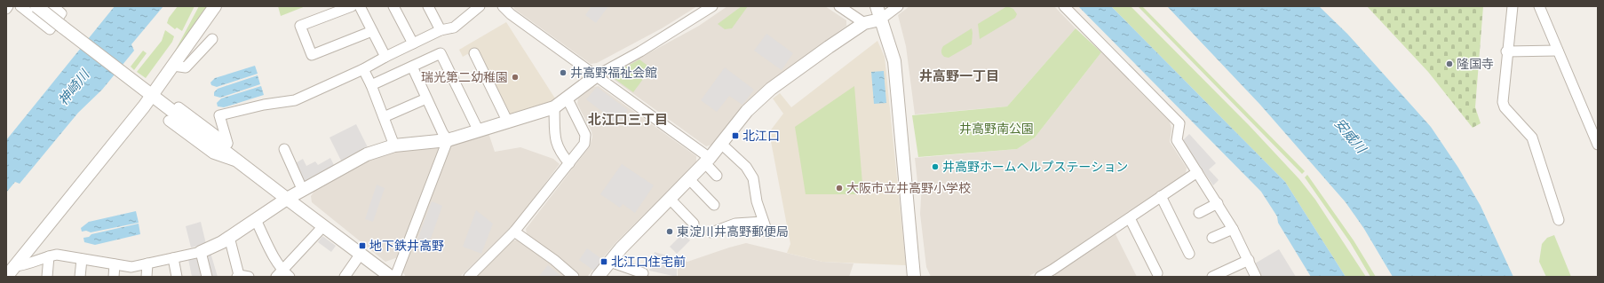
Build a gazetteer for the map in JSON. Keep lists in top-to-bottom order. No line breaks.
{"districts":["井高野一丁目","北江口三丁目"],"water":["神崎川","安威川"],"parks":["井高野南公園"],"places":{"other":["隆国寺","井高野福祉会館","瑞光第二幼稚園","井高野ホームヘルプステーション","大阪市立井高野小学校","東淀川井高野郵便局"],"transit":["北江口","地下鉄井高野","北江口住宅前"]}}
